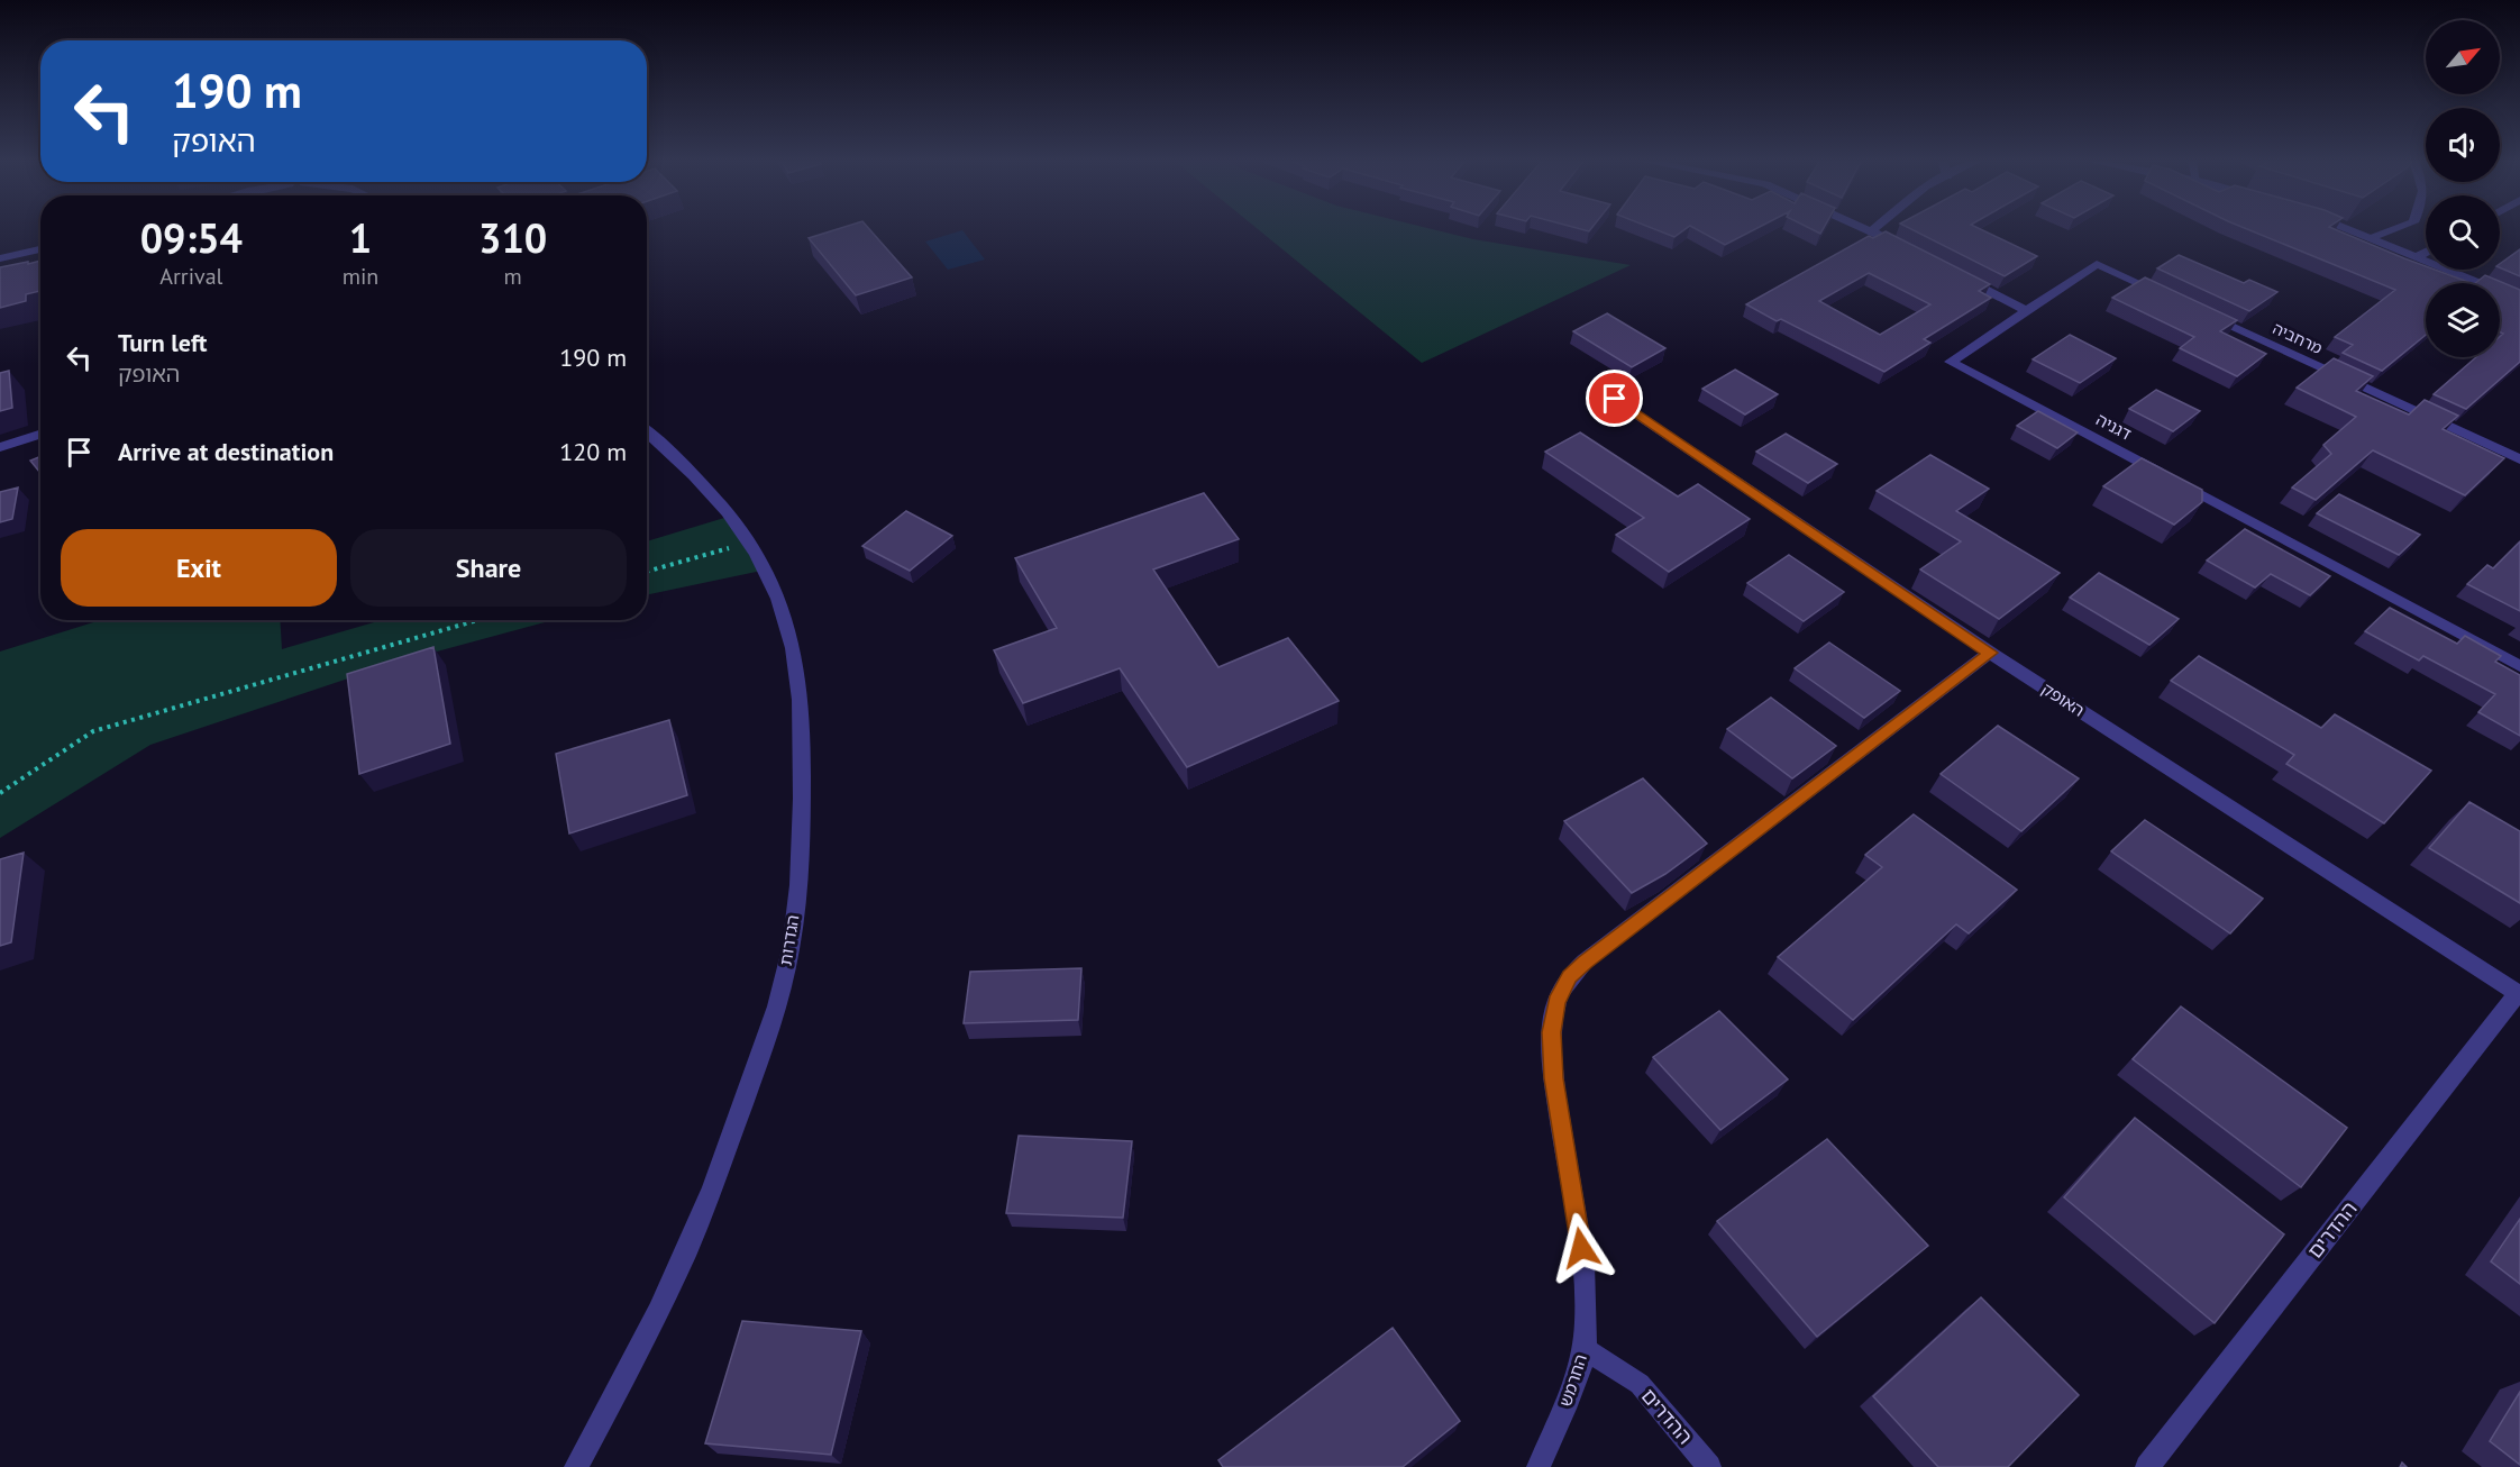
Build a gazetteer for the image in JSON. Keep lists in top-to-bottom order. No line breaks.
{"streets":{"street":["מרחביה","דגניה","האופק","הגדרות","ההדרים","החרמש"]},"crossings":[["האופק","ההדרים"],["האופק","החרמש"],["ההדרים","החרמש"]],"north":"top right","page":{"turn":["190 m","האופק"],"eta":["09:54","Arrival","1","min","310","m"],"list":[{"name":"Turn left","note":"האופק","value":"190 m"},{"name":"Arrive at destination","value":"120 m"}],"buttons":["Exit","Share"]}}
